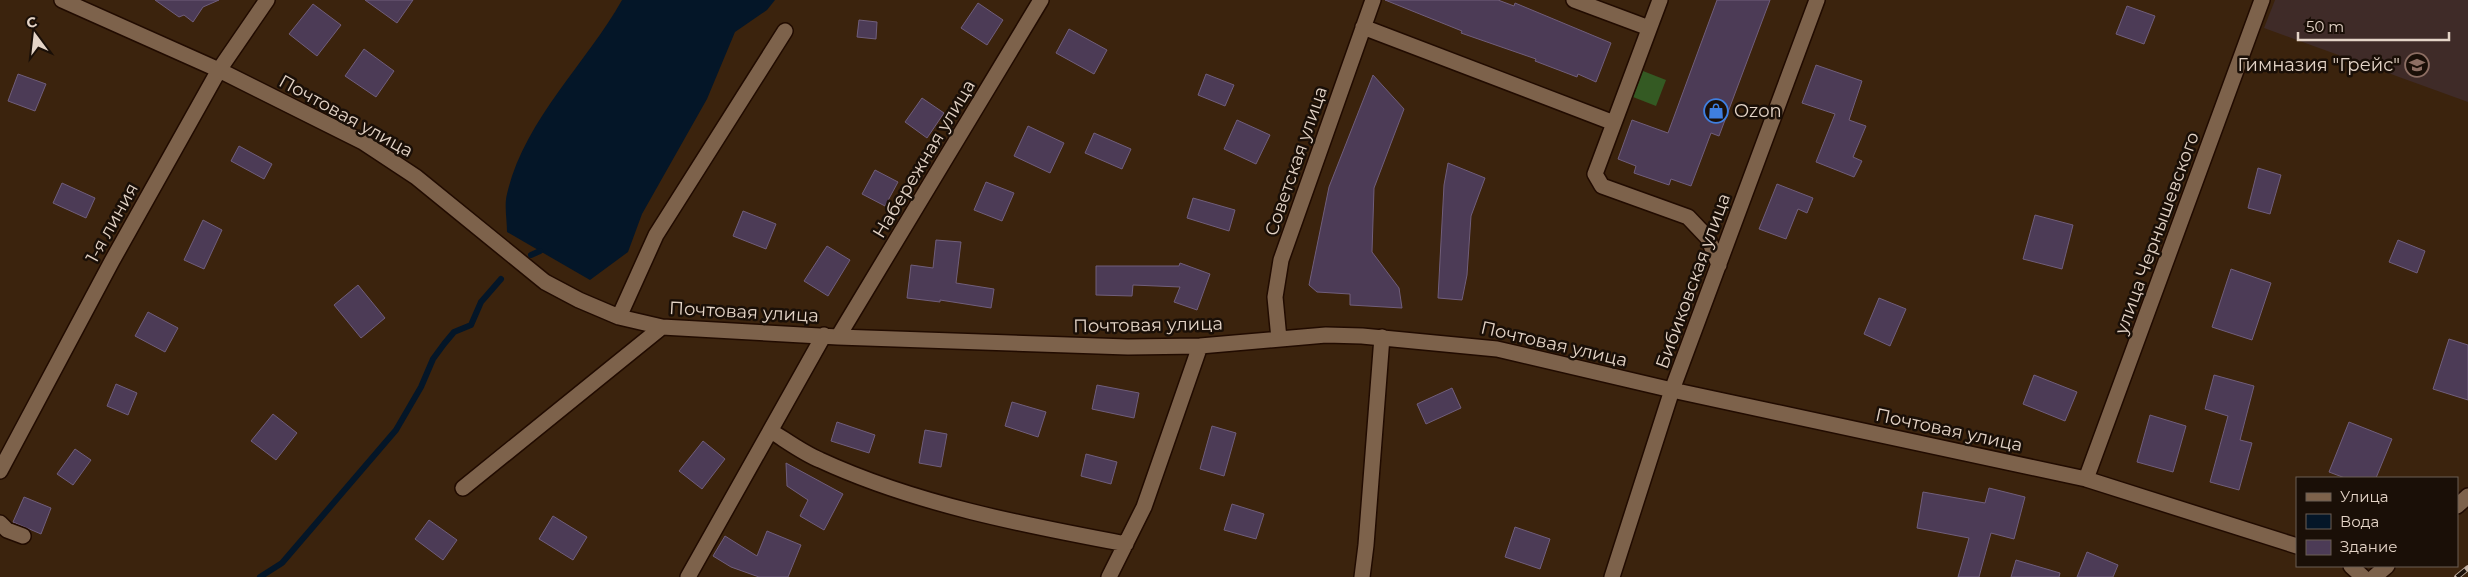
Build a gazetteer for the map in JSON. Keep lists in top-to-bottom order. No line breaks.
{"streets":{"street":["Почтовая улица","Набережная улица","Советская улица","1-я линия","улица Чернышевского","Бибиковская улица"]},"crossings":[["Почтовая улица","Набережная улица"],["Почтовая улица","Советская улица"],["Почтовая улица","1-я линия"],["Почтовая улица","улица Чернышевского"],["Почтовая улица","Бибиковская улица"]],"places":{"school or university":["Гимназия \"Грейс\""],"shop":["Ozon"]},"legend":["Улица","Вода","Здание"],"scale_bar":"50 m","north":"top"}
